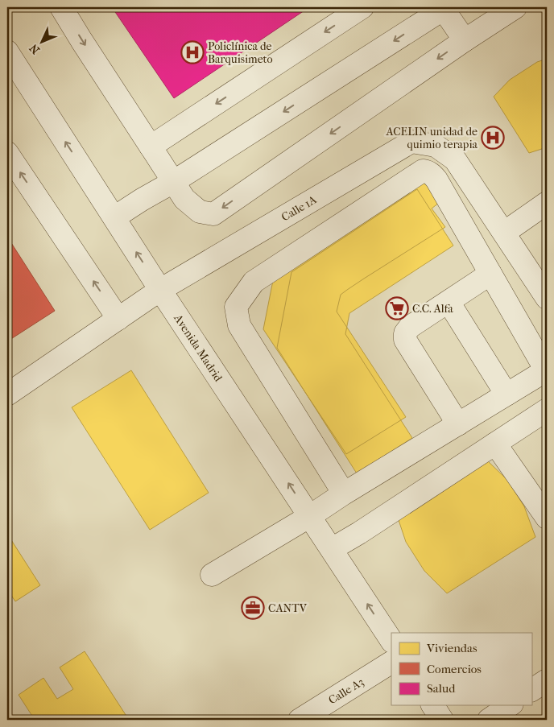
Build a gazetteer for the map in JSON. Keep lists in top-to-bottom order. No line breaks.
{"streets":{"street":["Calle 1A","Avenida Madrid","Calle A3"]},"crossings":[["Calle 1A","Avenida Madrid"]],"places":{"hospital":["Policlínica de Barquisimeto","ACELIN unidad de quimio terapia"],"supermarket":["C.C. Alfa"],"office":["CANTV"]},"legend":["Viviendas","Comercios","Salud"],"north":"bottom left"}
